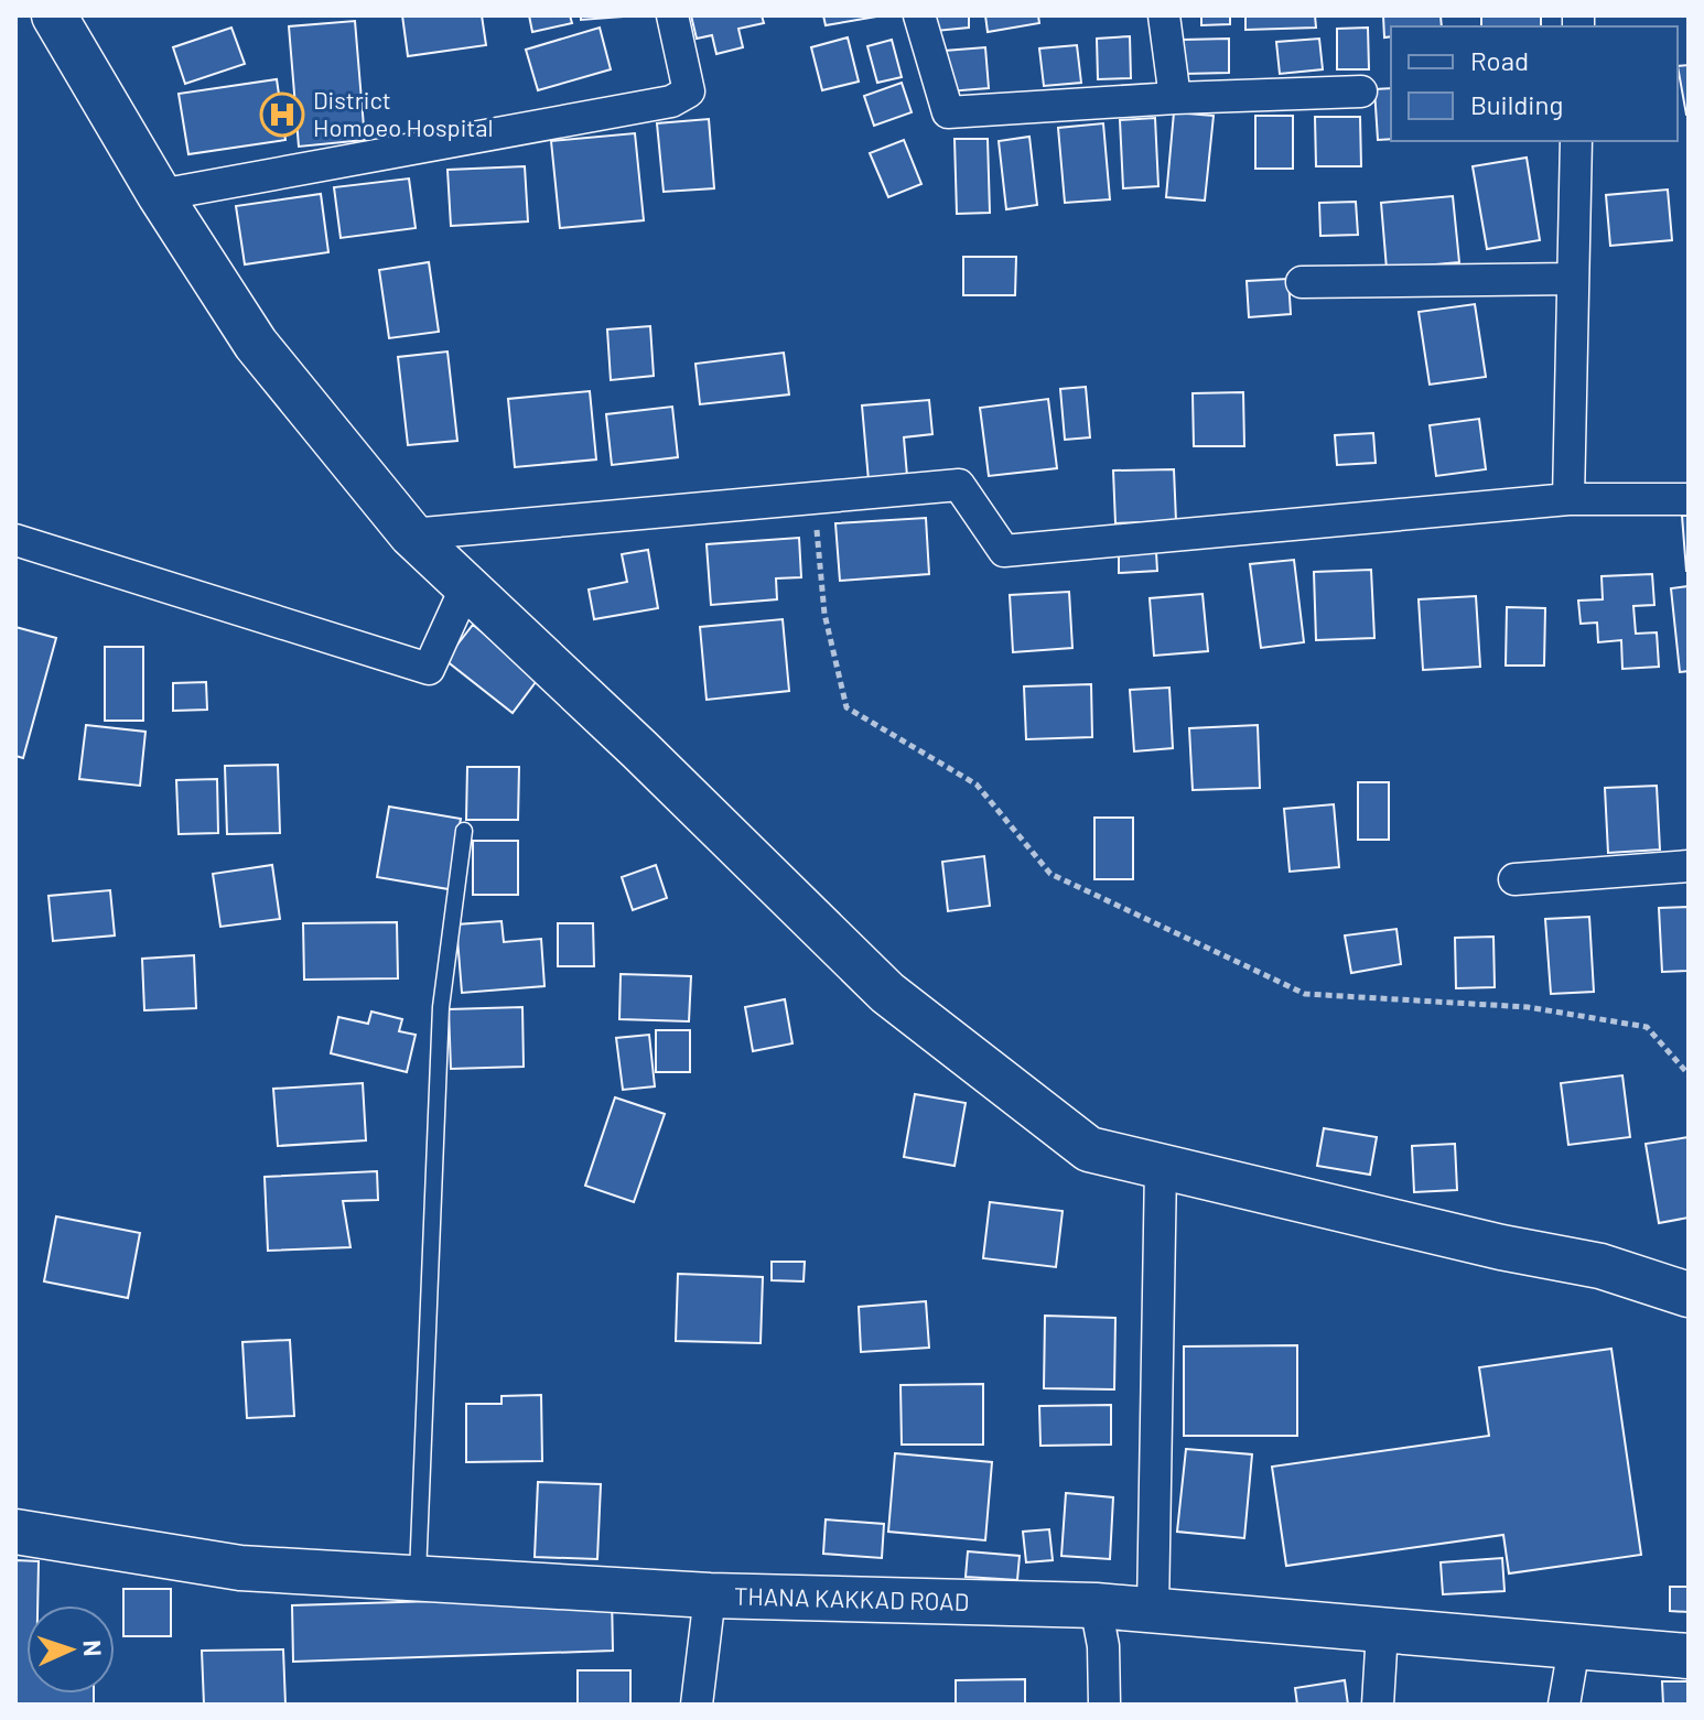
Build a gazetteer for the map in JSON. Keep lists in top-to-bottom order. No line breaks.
{"streets":{"main road":["THANA KAKKAD ROAD"]},"places":{"hospital":["District Homoeo Hospital"]},"legend":["Road","Building"],"north":"right"}
